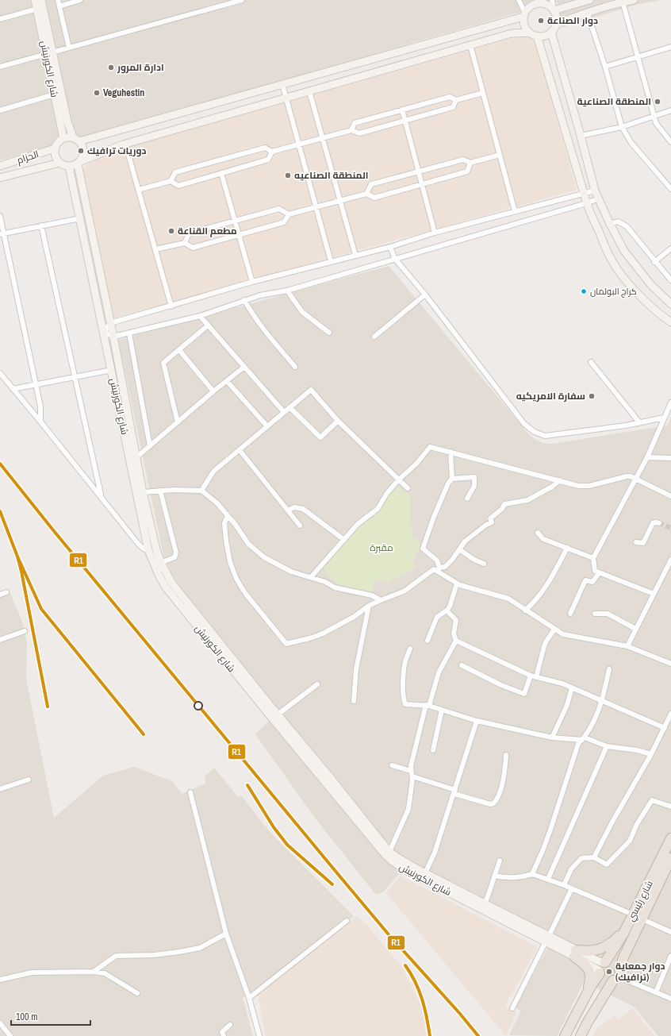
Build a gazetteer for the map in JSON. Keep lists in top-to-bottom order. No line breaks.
{"streets":{"highway":["شارع رئيسي"],"street":["شارع الكورنيش","الحزام"]},"crossings":[["شارع الكورنيش","الحزام"],["شارع الكورنيش","شارع رئيسي"]],"parks":["مقبرة"],"places":["دوار الصناعة","ادارة المرور","Veguhestin","المنطقة الصناعية","دوريات ترافيك","المنطقة الصناعيه","مطعم القناعة","كراج البولمان","سفارة الامريكيه","دوار جمعاية (ترافيك)"],"lines":["transit line R1"],"scale_bar":"100 m"}
